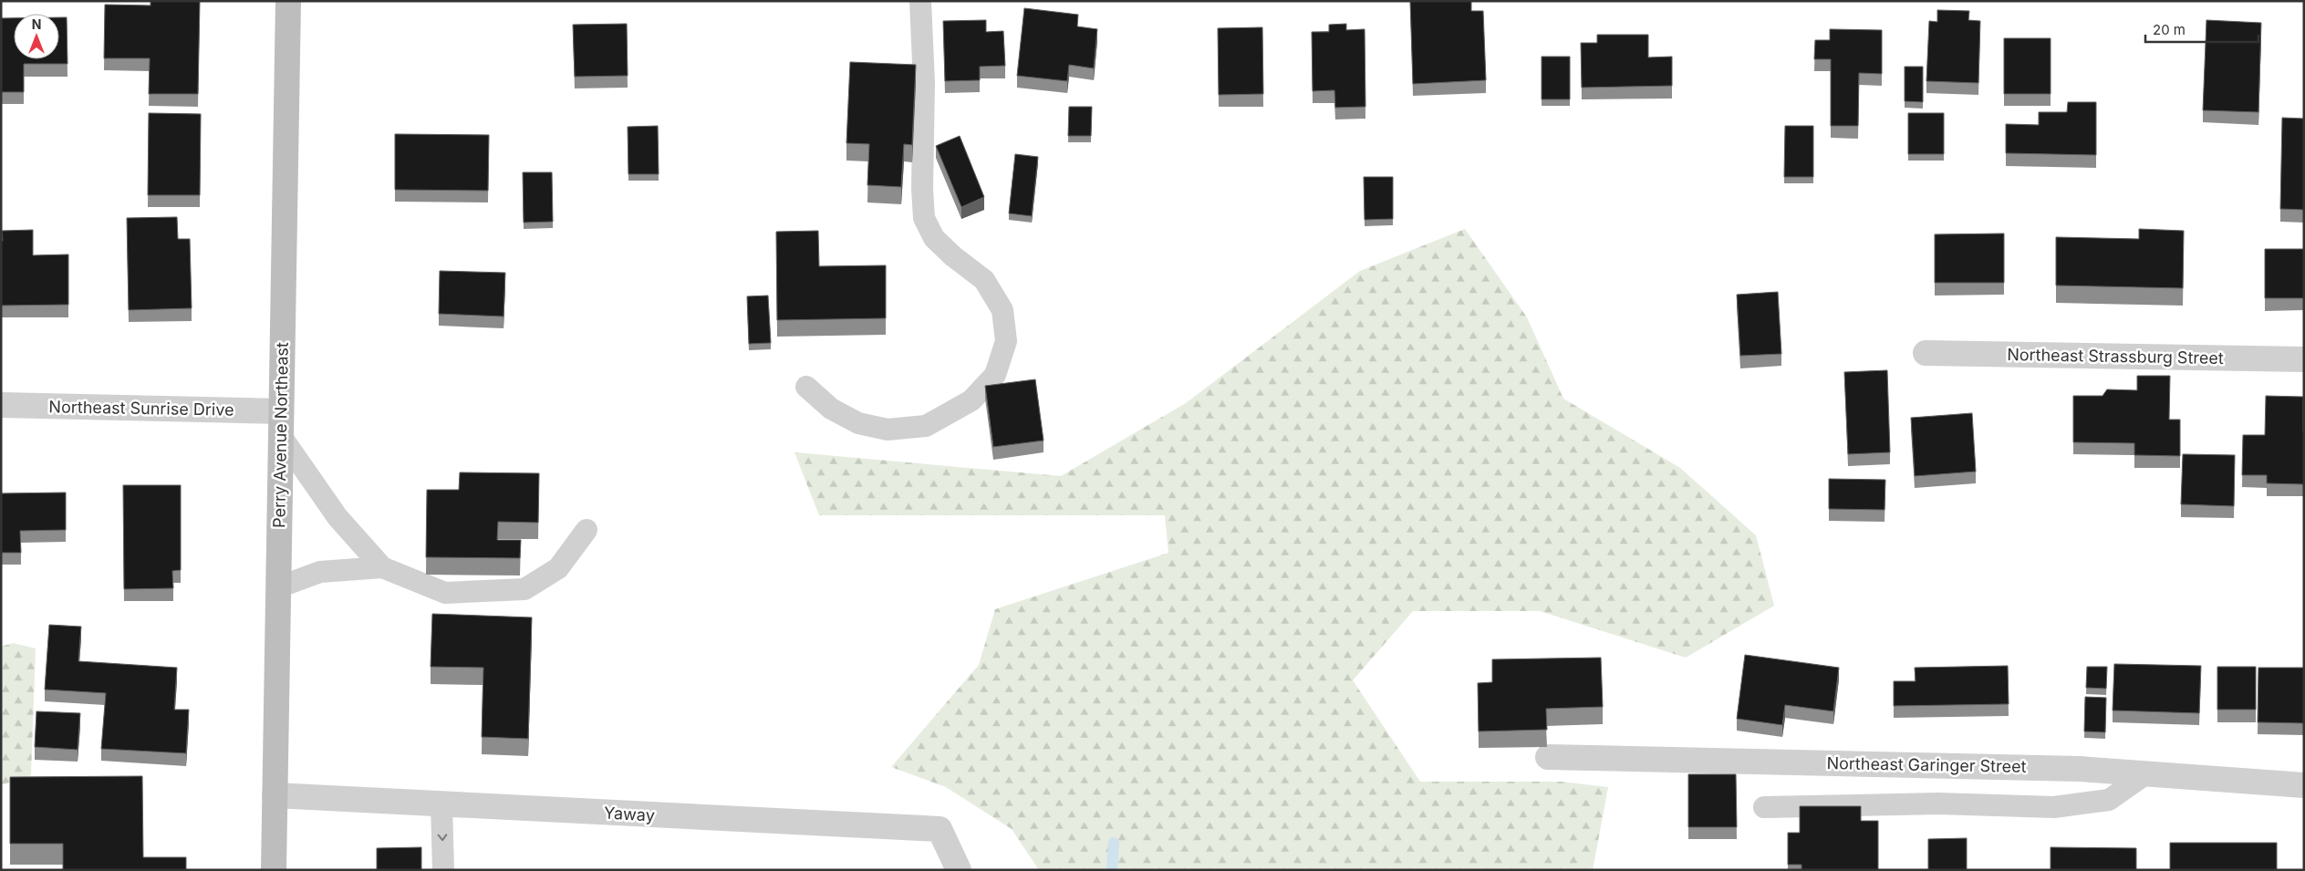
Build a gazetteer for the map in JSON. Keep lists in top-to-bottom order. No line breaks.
{"streets":{"main road":["Perry Avenue Northeast"],"street":["Northeast Strassburg Street","Northeast Sunrise Drive","Northeast Garinger Street","Yaway"]},"crossings":[["Northeast Sunrise Drive","Perry Avenue Northeast"],["Perry Avenue Northeast","Yaway"]],"scale_bar":"20 m","north":"top"}
